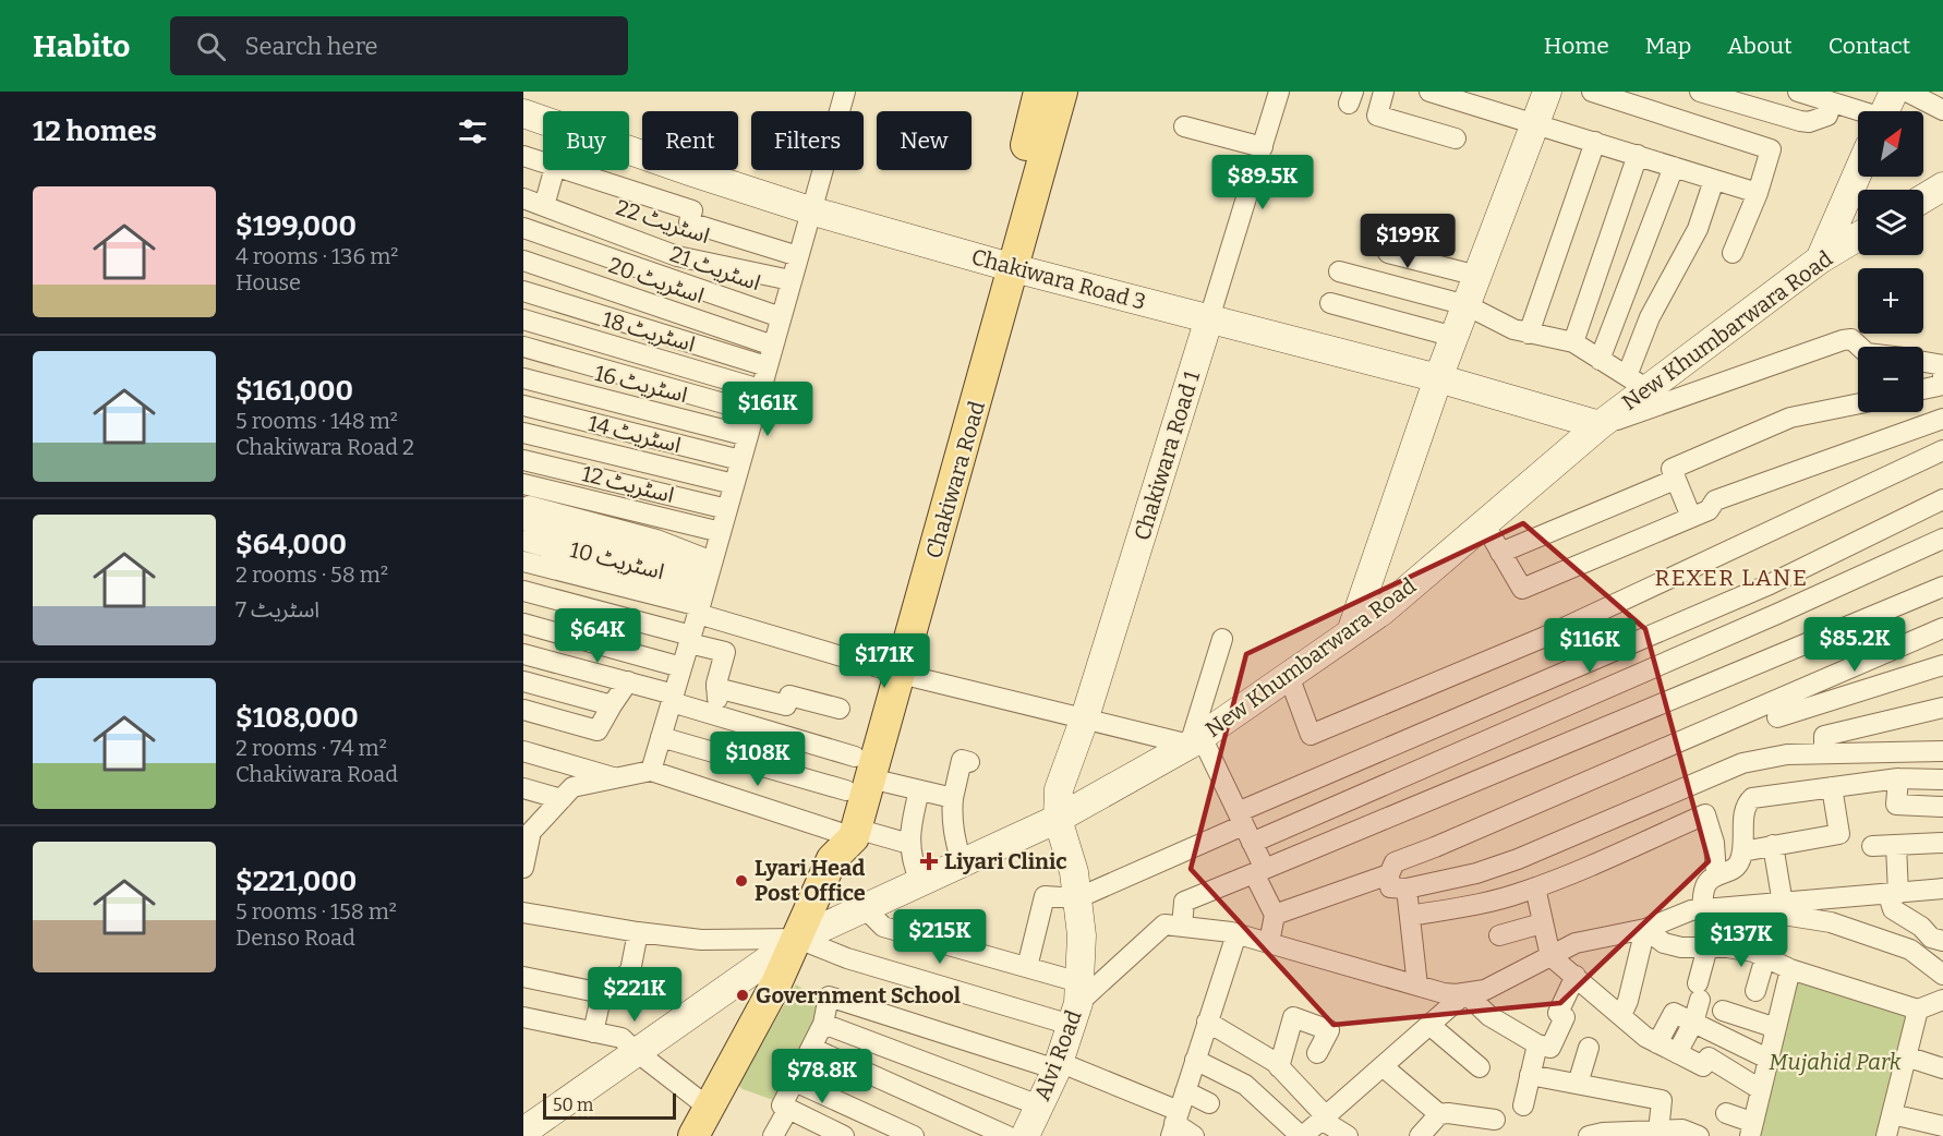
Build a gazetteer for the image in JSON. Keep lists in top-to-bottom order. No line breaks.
{"streets":{"main road":["Chakiwara Road"],"street":["اسٹریٹ 22","اسٹریٹ 21","Chakiwara Road 3","اسٹریٹ 20","New Khumbarwara Road","اسٹریٹ 18","اسٹریٹ 16","اسٹریٹ 14","Chakiwara Road 1","اسٹریٹ 12","اسٹریٹ 10","Alvi Road"]},"crossings":[["Chakiwara Road 3","New Khumbarwara Road"],["Chakiwara Road 3","Chakiwara Road 1"],["Chakiwara Road 3","Chakiwara Road"],["New Khumbarwara Road","Chakiwara Road 1"],["New Khumbarwara Road","Chakiwara Road"],["New Khumbarwara Road","Alvi Road"],["Chakiwara Road 1","Alvi Road"]],"districts":["REXER LANE"],"parks":["Mujahid Park"],"places":{"health":["Liyari Clinic"],"other":["Lyari Head Post Office","Government School"]},"scale_bar":"50 m","north":"top right","page":{"header":"Habito","search":"Search here","nav":["Home","Map","About","Contact"],"heading":"12 homes","map_buttons":["+","−"],"chip":["Buy","Rent","Filters","New"],"price":["$89.5K","$199K","$161K","$64K","$85.2K","$116K","$171K","$108K","$215K","$137K","$221K","$78.8K"],"list":[{"name":"$199,000","note":"4 rooms · 136 m² · House"},{"name":"$161,000","note":"5 rooms · 148 m² · Chakiwara Road 2"},{"name":"$64,000","note":"2 rooms · 58 m² · اسٹریٹ 7"},{"name":"$108,000","note":"2 rooms · 74 m² · Chakiwara Road"},{"name":"$221,000","note":"5 rooms · 158 m² · Denso Road"}],"scale":"50 m"}}
